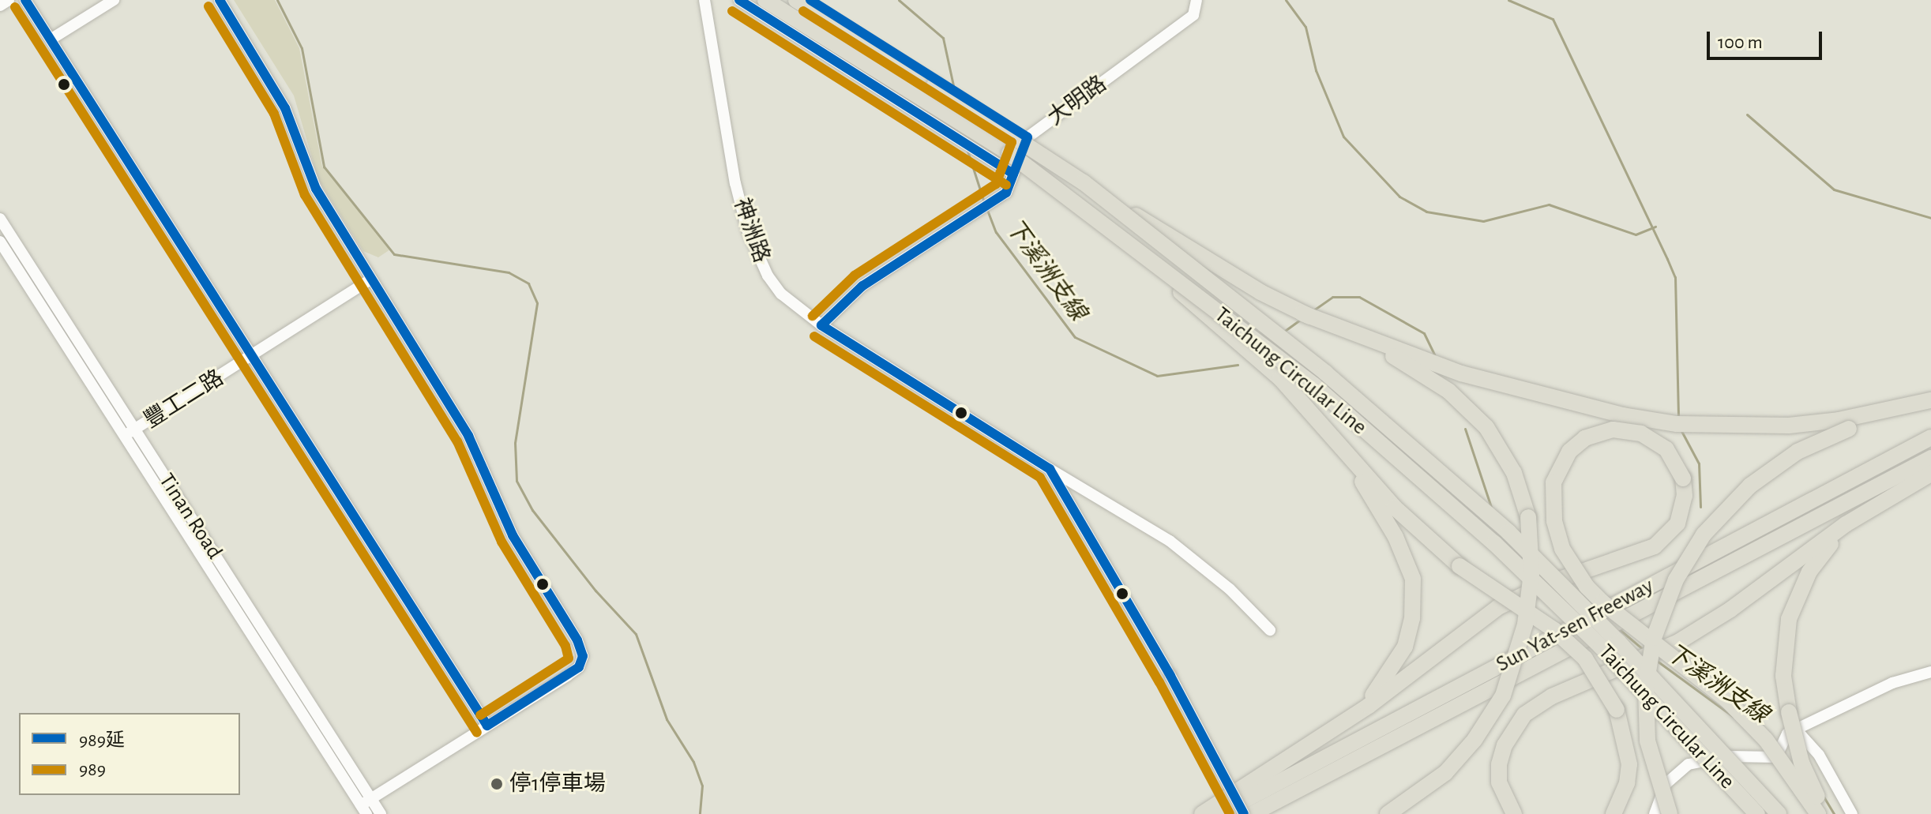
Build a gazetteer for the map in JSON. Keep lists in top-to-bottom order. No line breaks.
{"streets":{"highway":["Taichung Circular Line","Sun Yat-sen Freeway"],"street":["大明路","神洲路","豐工二路","Tinan Road"]},"crossings":[["大明路","神洲路"],["豐工二路","Tinan Road"]],"water":["下溪洲支線"],"places":["停1停車場"],"lines":["transit line 989延","transit line 989"],"legend":["989延","989"],"scale_bar":"100 m"}
